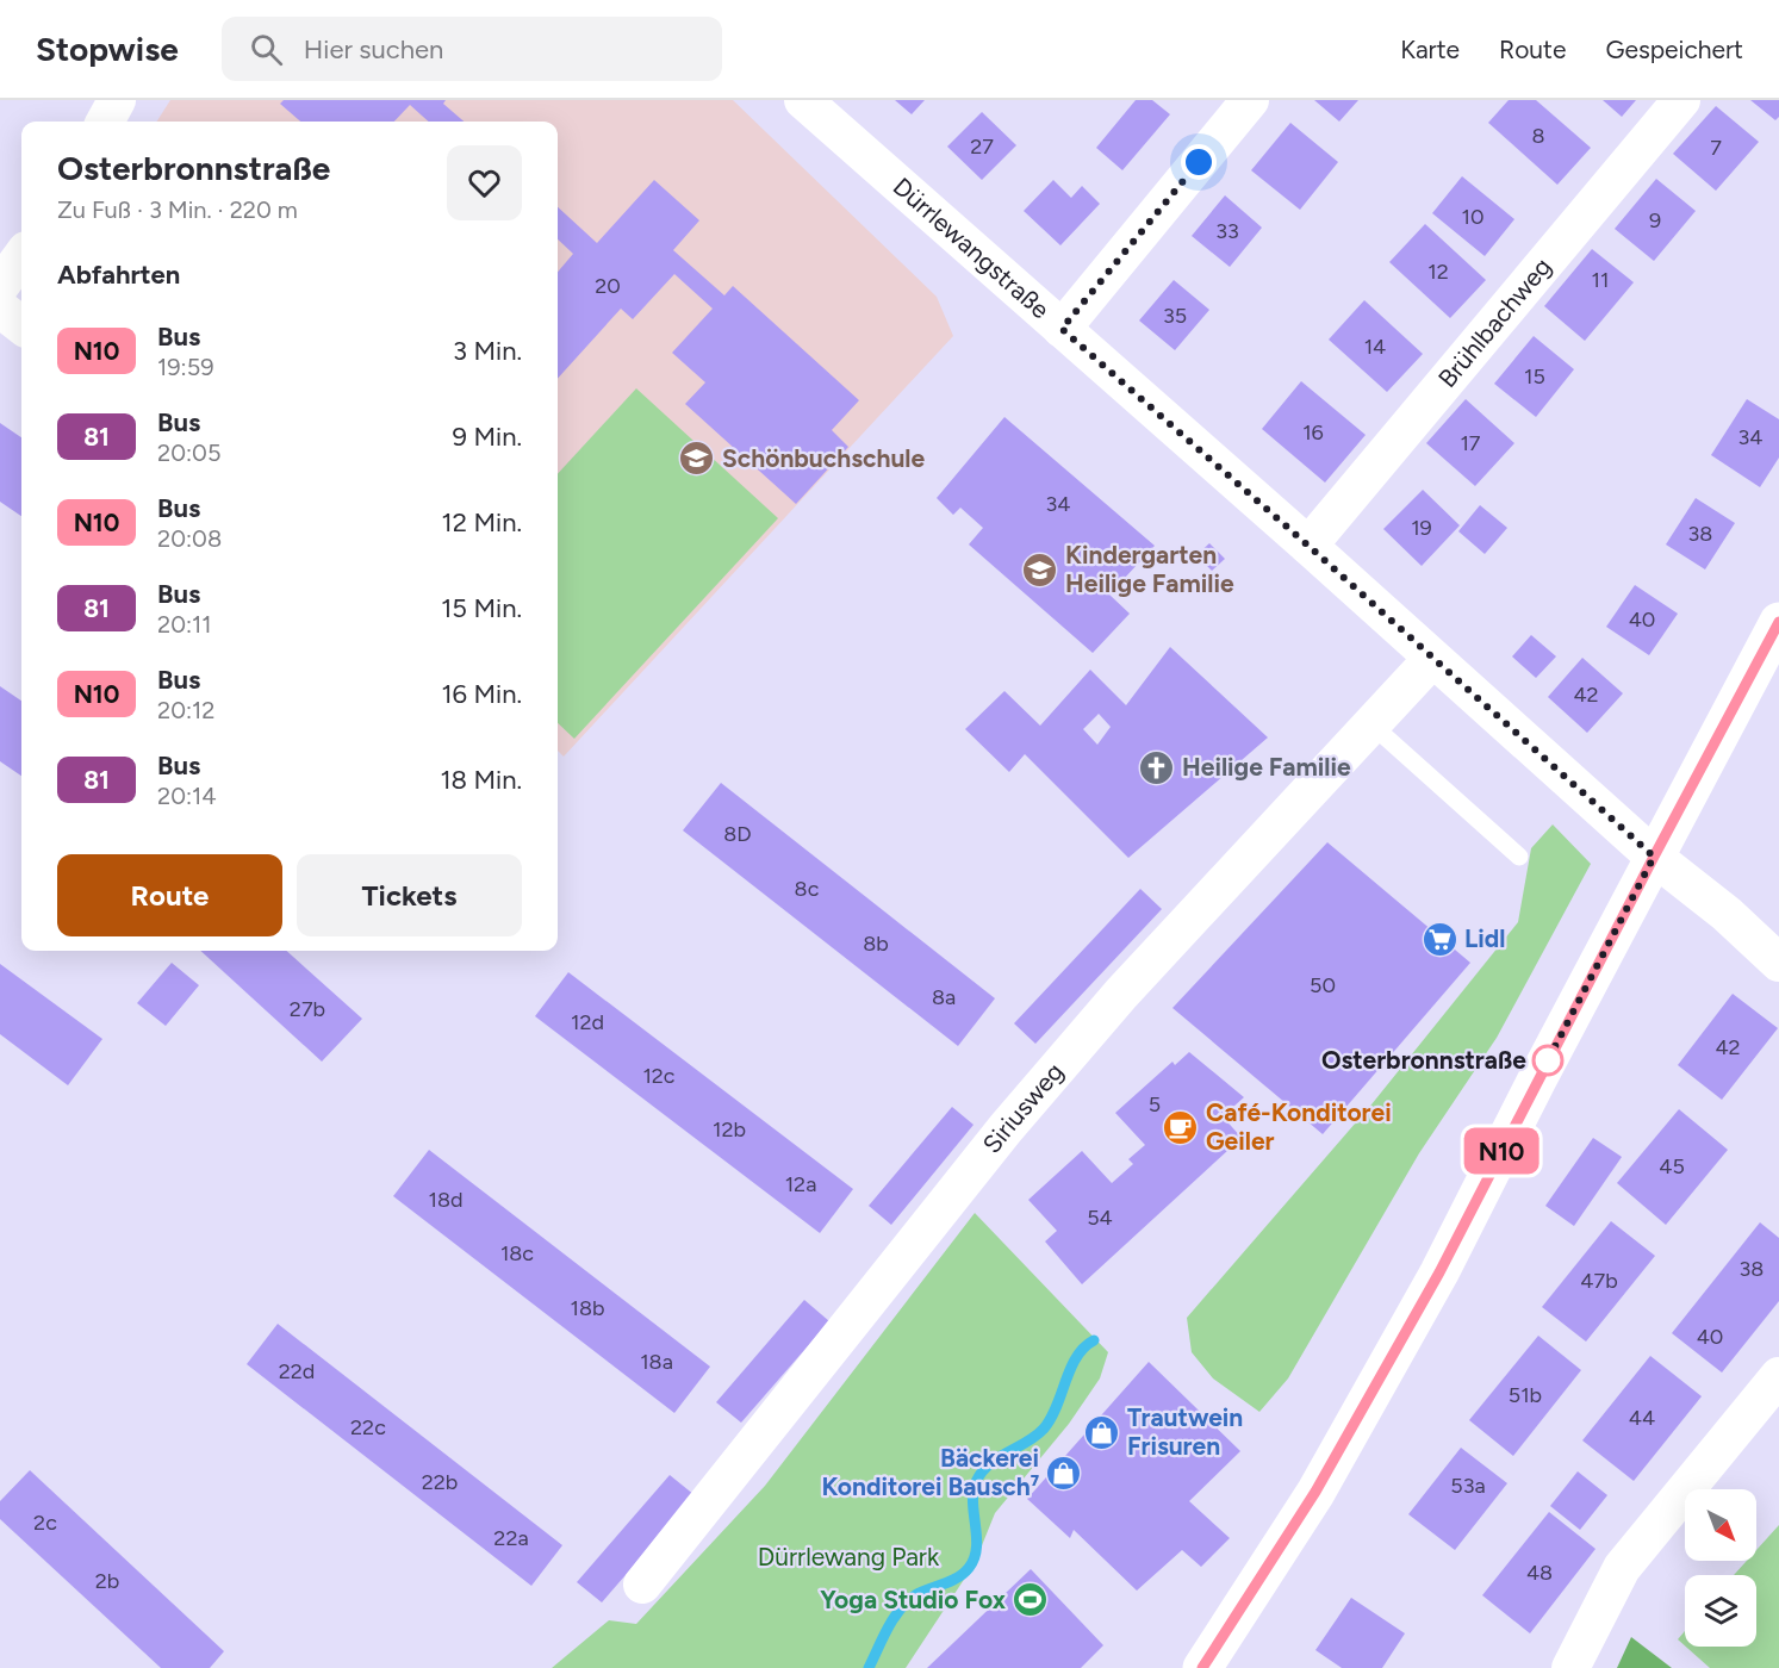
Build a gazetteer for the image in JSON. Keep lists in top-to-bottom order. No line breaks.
{"streets":{"street":["Dürrlewangstraße","Brühlbachweg","Siriusweg"]},"crossings":[["Dürrlewangstraße","Brühlbachweg"],["Dürrlewangstraße","Siriusweg"]],"parks":["Dürrlewang Park"],"places":{"school or university":["Schönbuchschule","Kindergarten Heilige Familie"],"church":["Heilige Familie"],"supermarket":["Lidl"],"other":["Osterbronnstraße"],"cafe":["Café-Konditorei Geiler"],"shop":["Trautwein Frisuren","Bäckerei Konditorei Bausch⁷"],"sports":["Yoga Studio Fox"]},"lines":["bus line N10"],"house_numbers":["8","27","7","10","9","33","12","11","20","35","14","15","16","34","17","34","19","38","40","42","8D","8c","8b","50","8a","27b","12d","42","12c","5","12b","45","12a","18d","54","18c","38","47b","18b","40","18a","22d","51b","44","22c","22b","53a","2c","22a","48","2b"],"north":"bottom right","page":{"header":"Stopwise","search":"Hier suchen","nav":["Karte","Route","Gespeichert"],"on_map":"N10","heading":[["Osterbronnstraße","Zu Fuß · 3 Min. · 220 m"],"Abfahrten"],"list":[{"mark":"N10","name":"Bus","note":"19:59","value":"3 Min."},{"mark":"81","name":"Bus","note":"20:05","value":"9 Min."},{"mark":"N10","name":"Bus","note":"20:08","value":"12 Min."},{"mark":"81","name":"Bus","note":"20:11","value":"15 Min."},{"mark":"N10","name":"Bus","note":"20:12","value":"16 Min."},{"mark":"81","name":"Bus","note":"20:14","value":"18 Min."}],"buttons":["Route","Tickets"]}}
